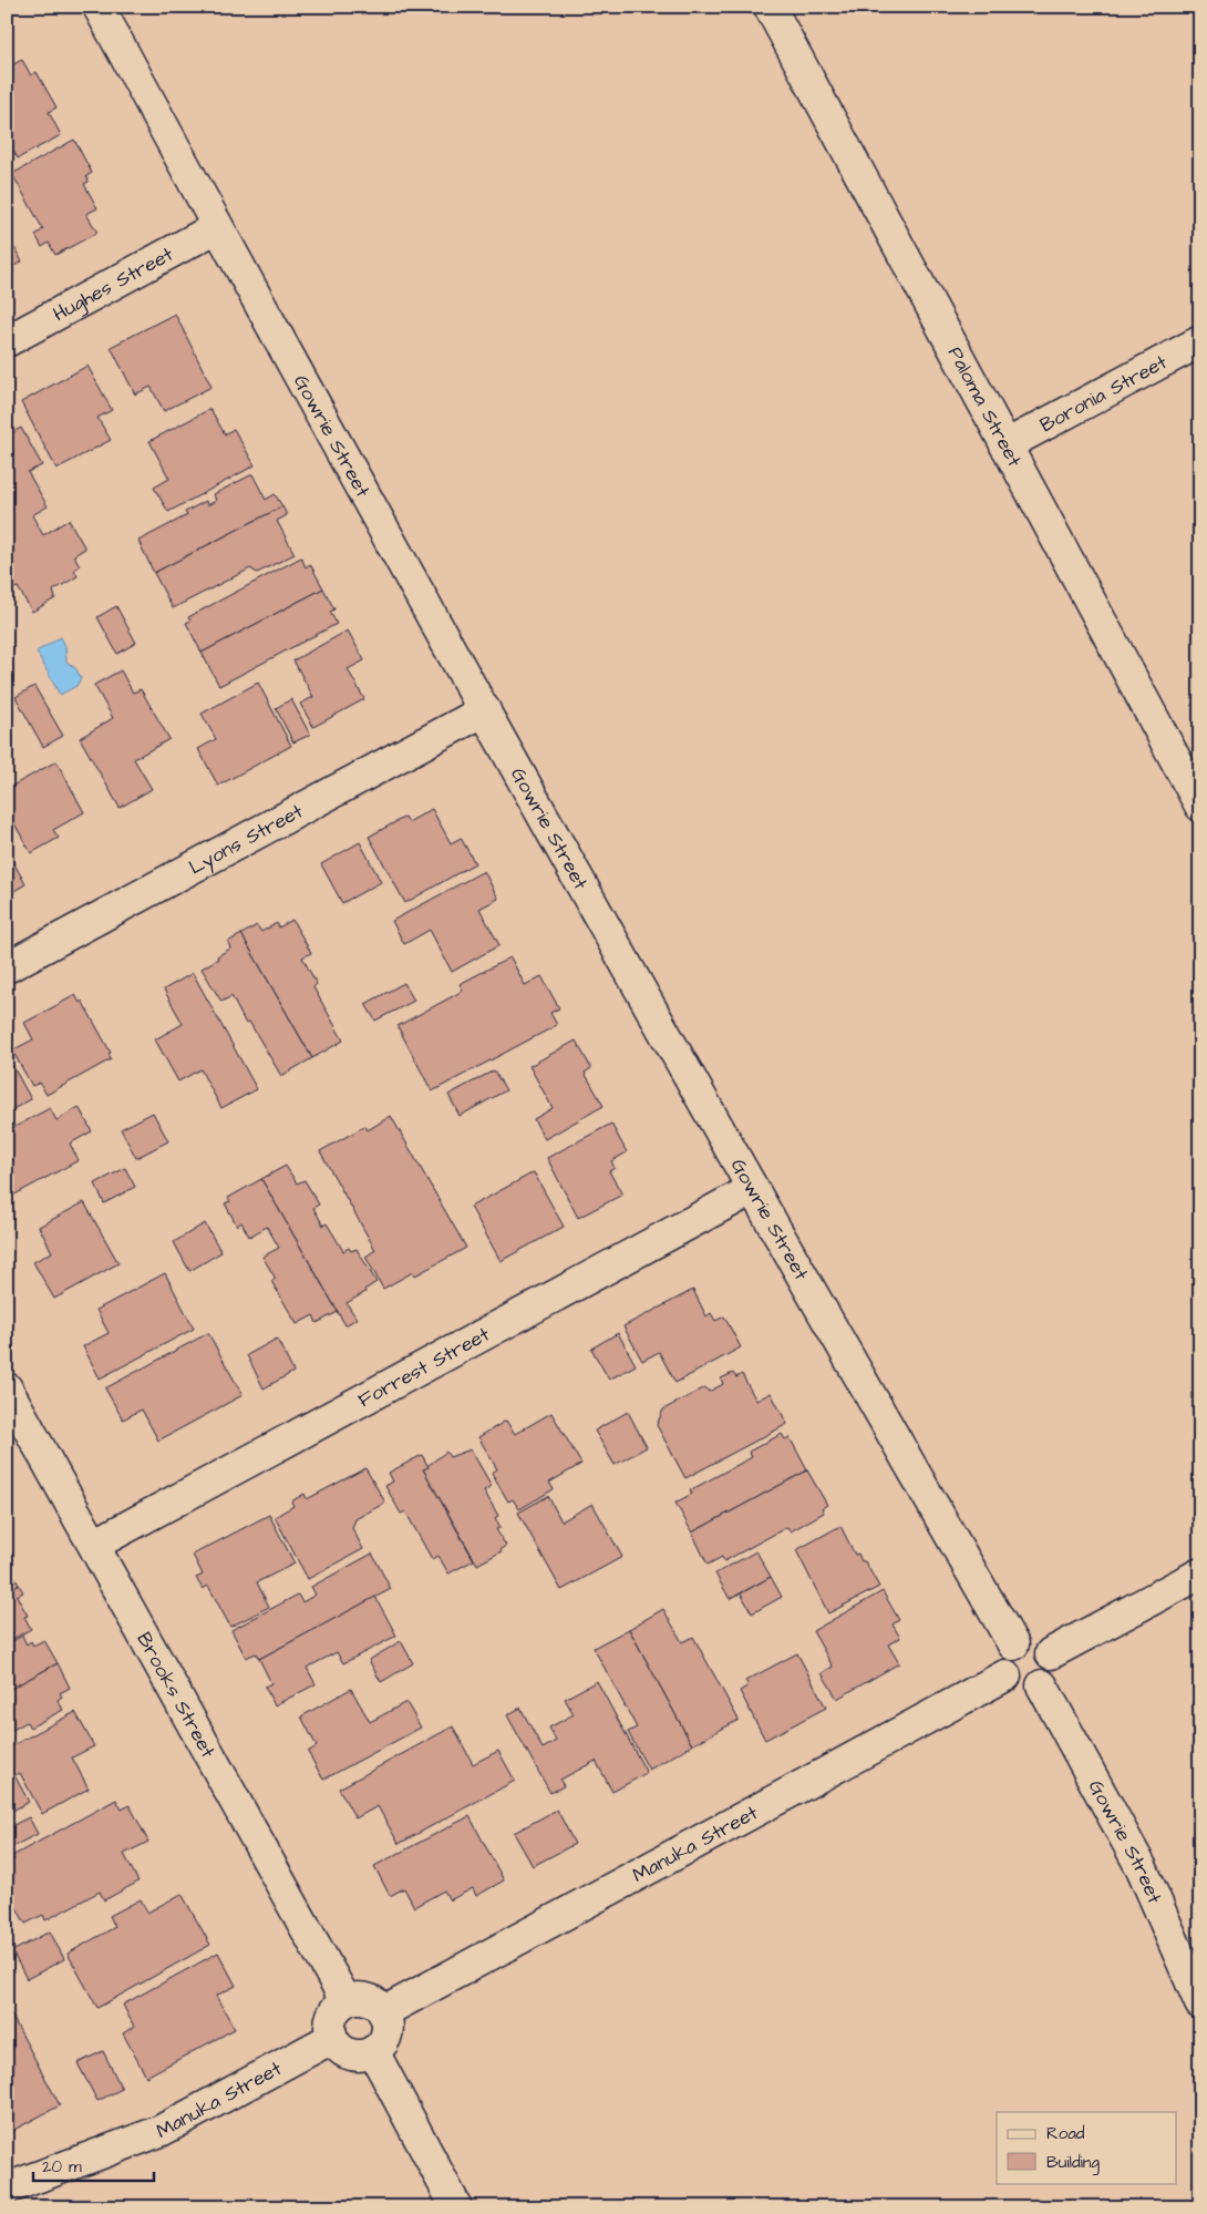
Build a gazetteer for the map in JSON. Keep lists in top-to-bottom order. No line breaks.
{"streets":{"street":["Hughes Street","Boronia Street","Paloma Street","Gowrie Street","Lyons Street","Forrest Street","Brooks Street","Manuka Street"]},"crossings":[["Hughes Street","Gowrie Street"],["Boronia Street","Paloma Street"],["Gowrie Street","Lyons Street"],["Gowrie Street","Forrest Street"],["Gowrie Street","Manuka Street"],["Forrest Street","Brooks Street"],["Brooks Street","Manuka Street"]],"legend":["Road","Building"],"scale_bar":"20 m"}
